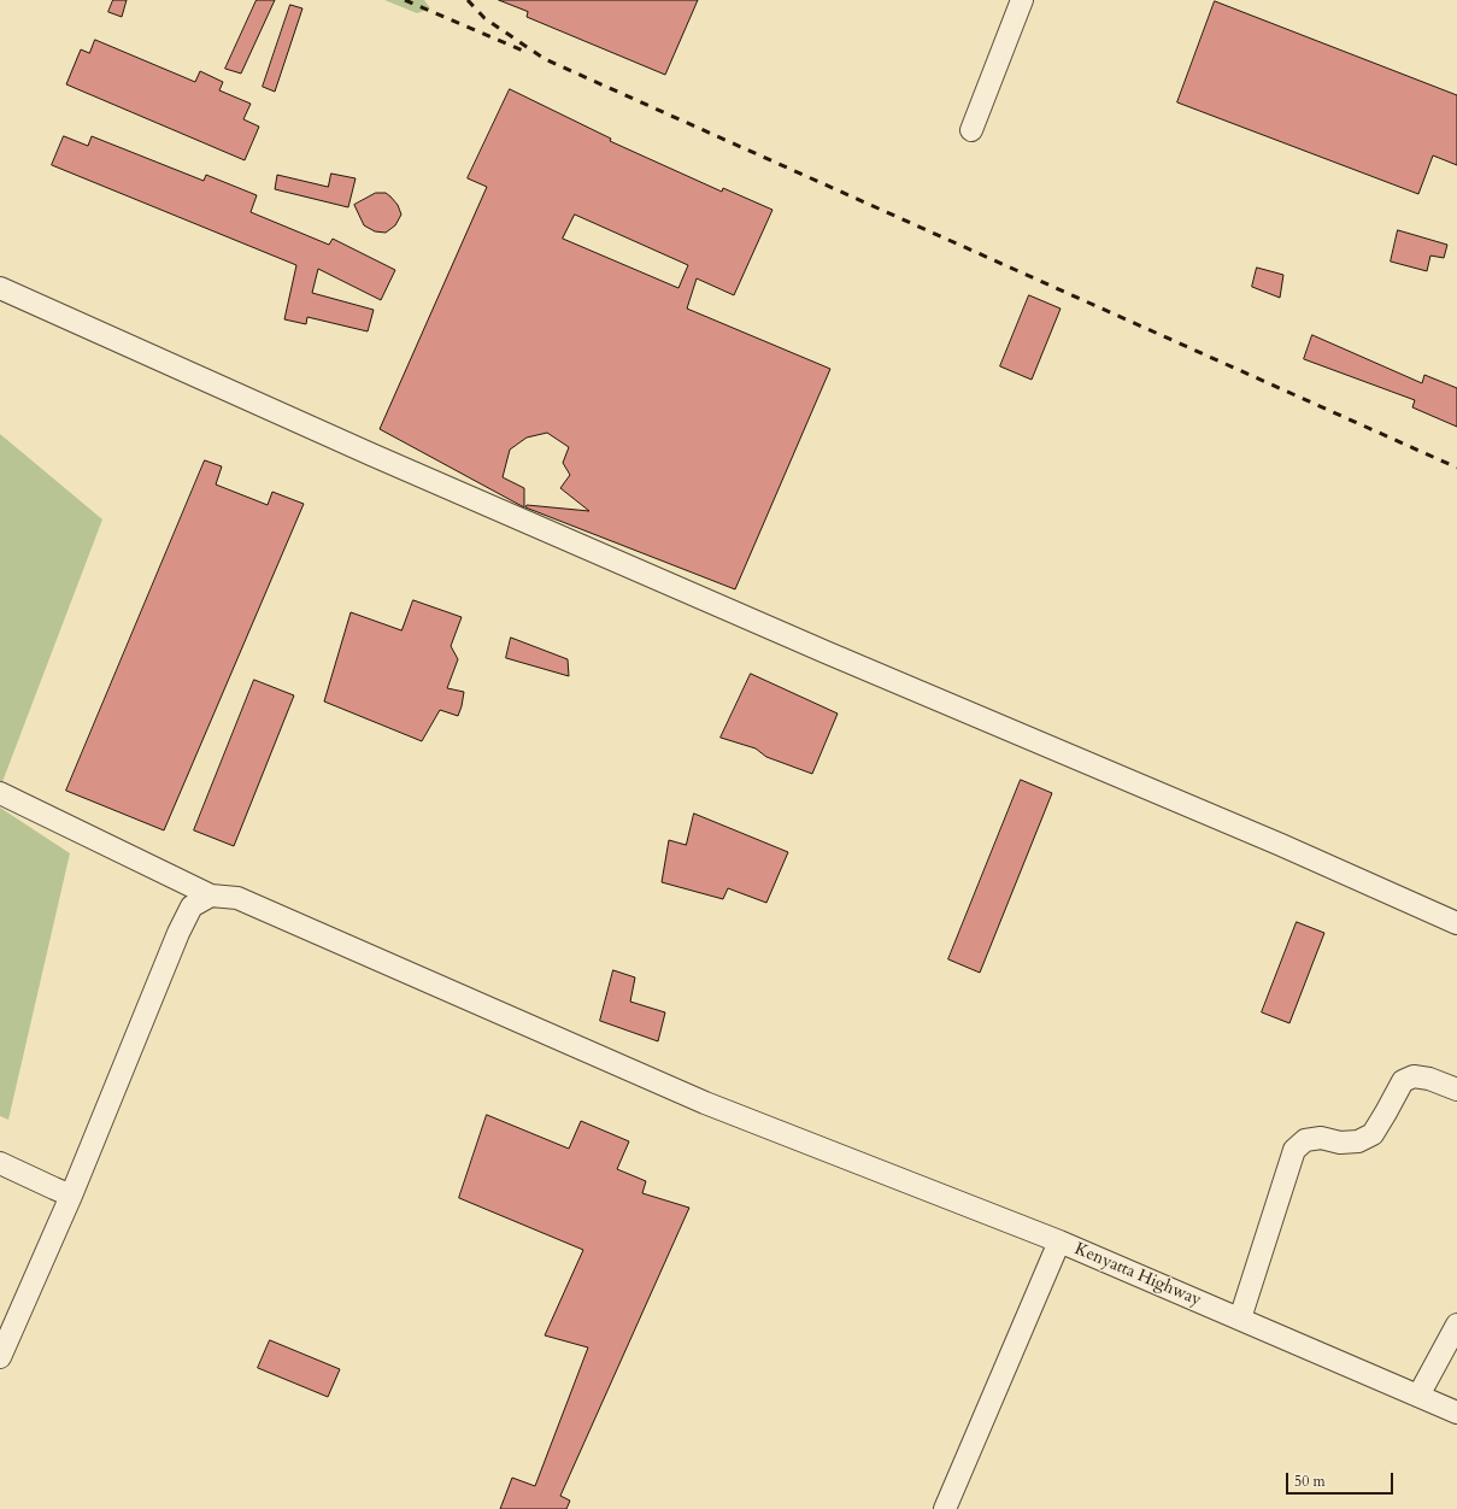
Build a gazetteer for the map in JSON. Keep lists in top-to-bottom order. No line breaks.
{"streets":{"street":["Kenyatta Highway"]},"scale_bar":"50 m"}
